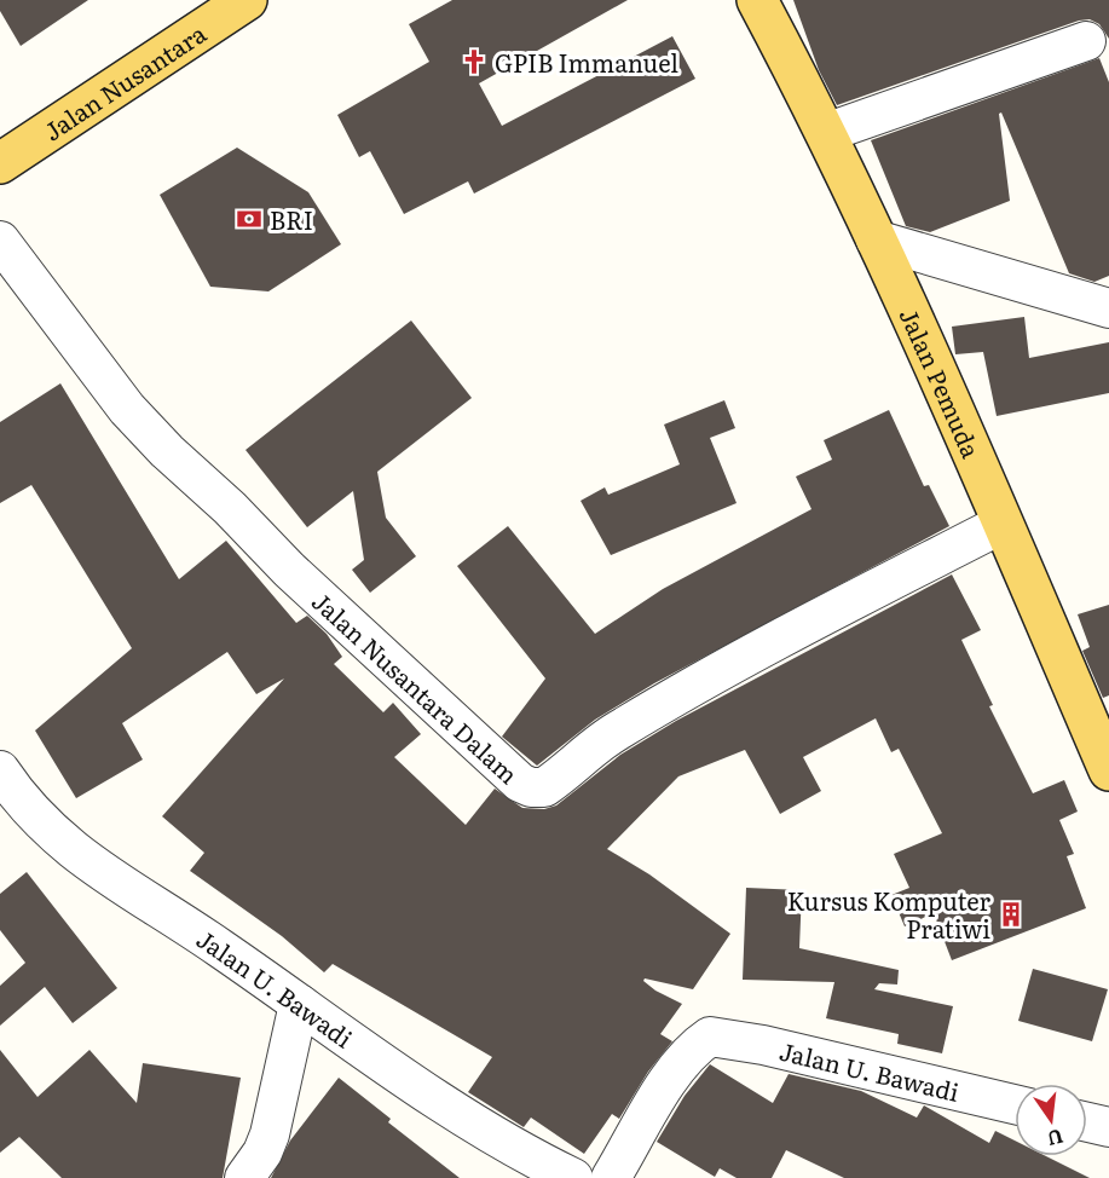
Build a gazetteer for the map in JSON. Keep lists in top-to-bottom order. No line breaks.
{"streets":{"main road":["Jalan Nusantara","Jalan Pemuda"],"street":["Jalan Nusantara Dalam","Jalan U. Bawadi"]},"crossings":[["Jalan Pemuda","Jalan Nusantara Dalam"]],"places":{"church":["GPIB Immanuel"],"bank":["BRI"],"building":["Kursus Komputer Pratiwi"]},"north":"bottom"}
